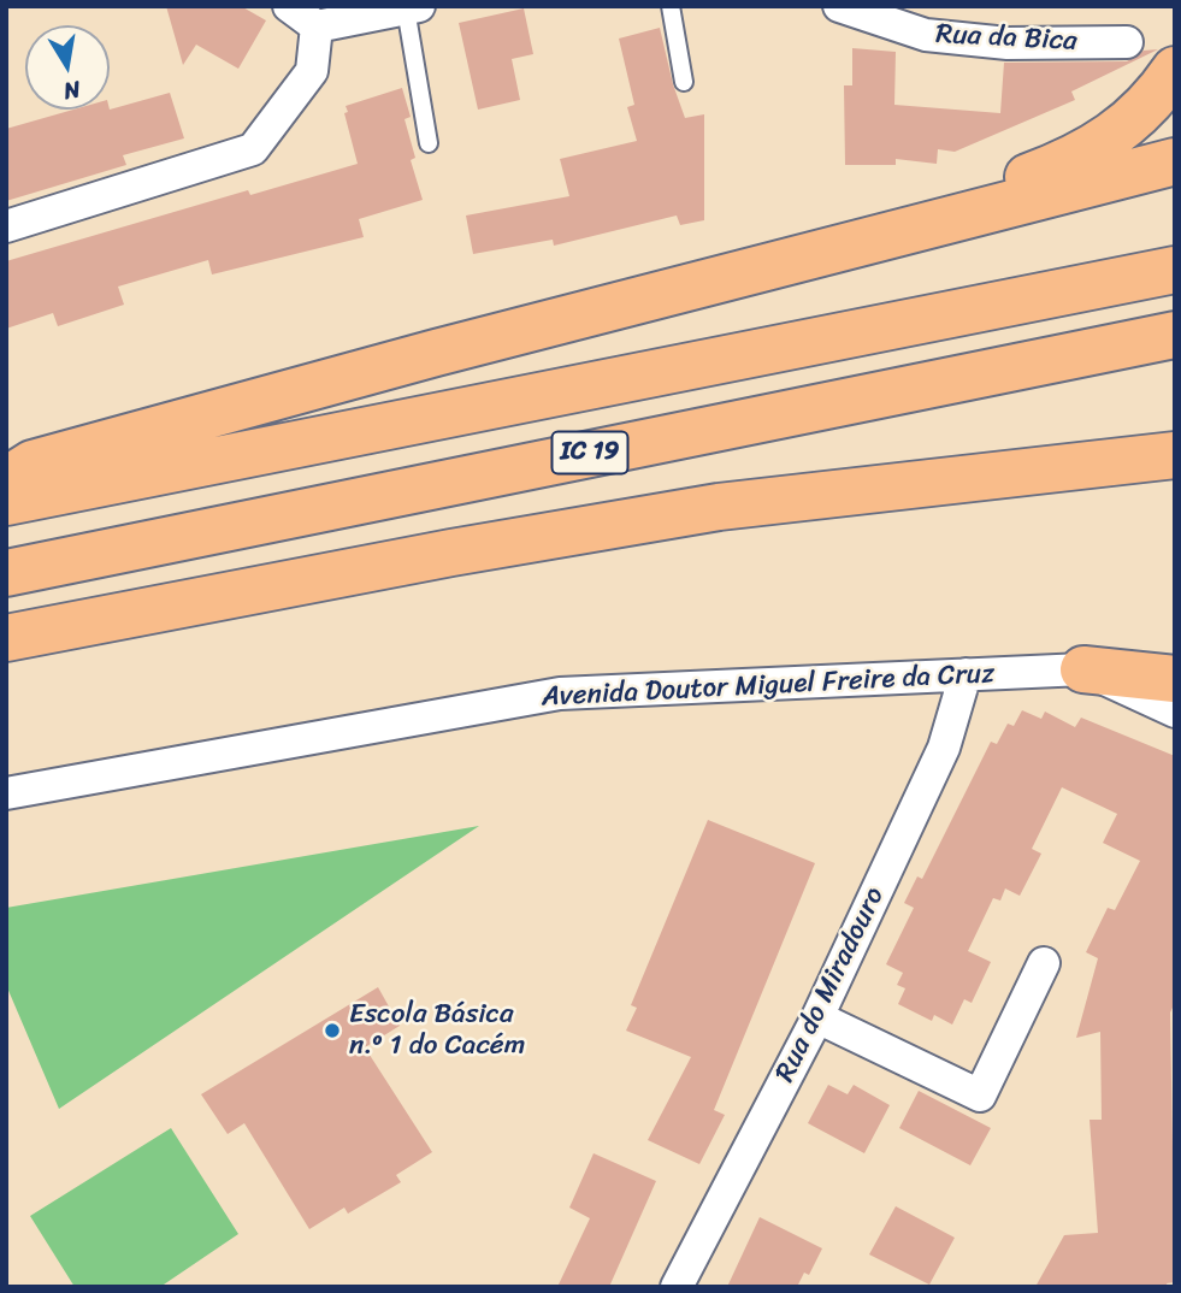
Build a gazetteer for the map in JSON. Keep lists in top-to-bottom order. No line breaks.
{"streets":{"highway":["IC 19"],"street":["Rua da Bica","Avenida Doutor Miguel Freire da Cruz","Rua do Miradouro"]},"crossings":[["Avenida Doutor Miguel Freire da Cruz","Rua do Miradouro"]],"places":["Escola Básica n.º 1 do Cacém"],"north":"bottom"}
